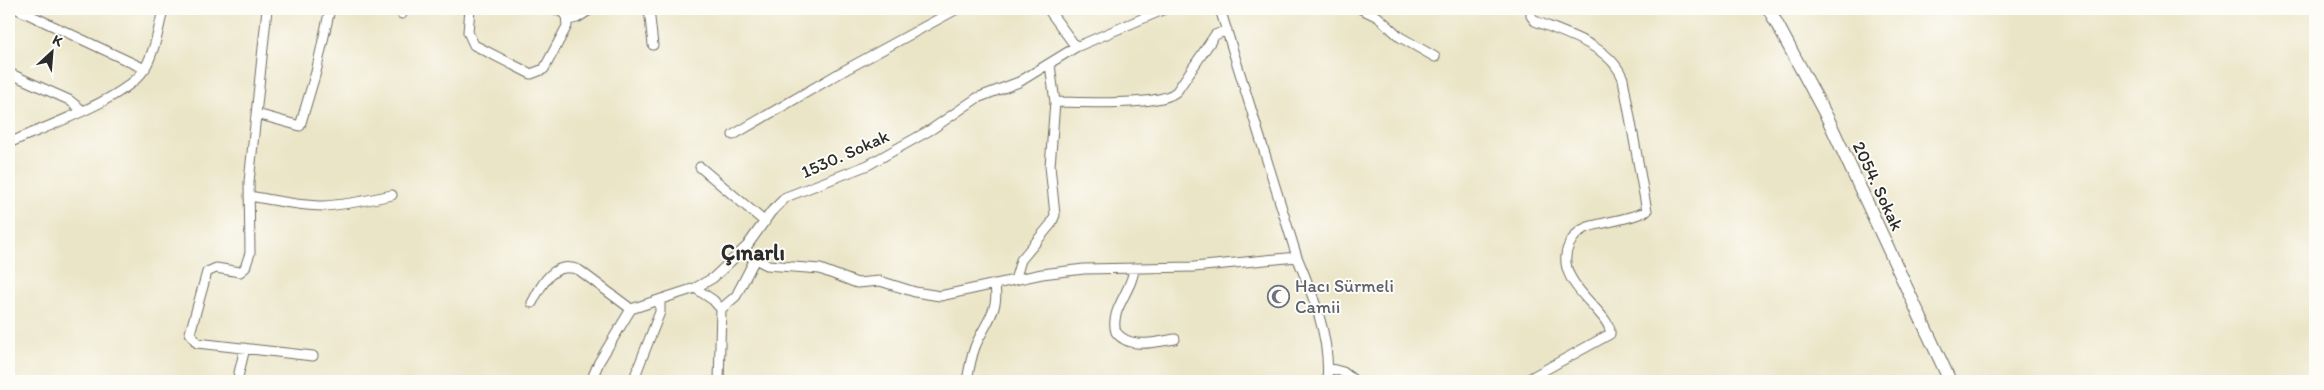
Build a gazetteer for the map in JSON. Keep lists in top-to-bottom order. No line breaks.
{"streets":{"main road":["2054. Sokak"],"street":["1530. Sokak"]},"districts":["Çınarlı"],"places":{"mosque":["Hacı Sürmeli Camii"]},"north":"top right"}
